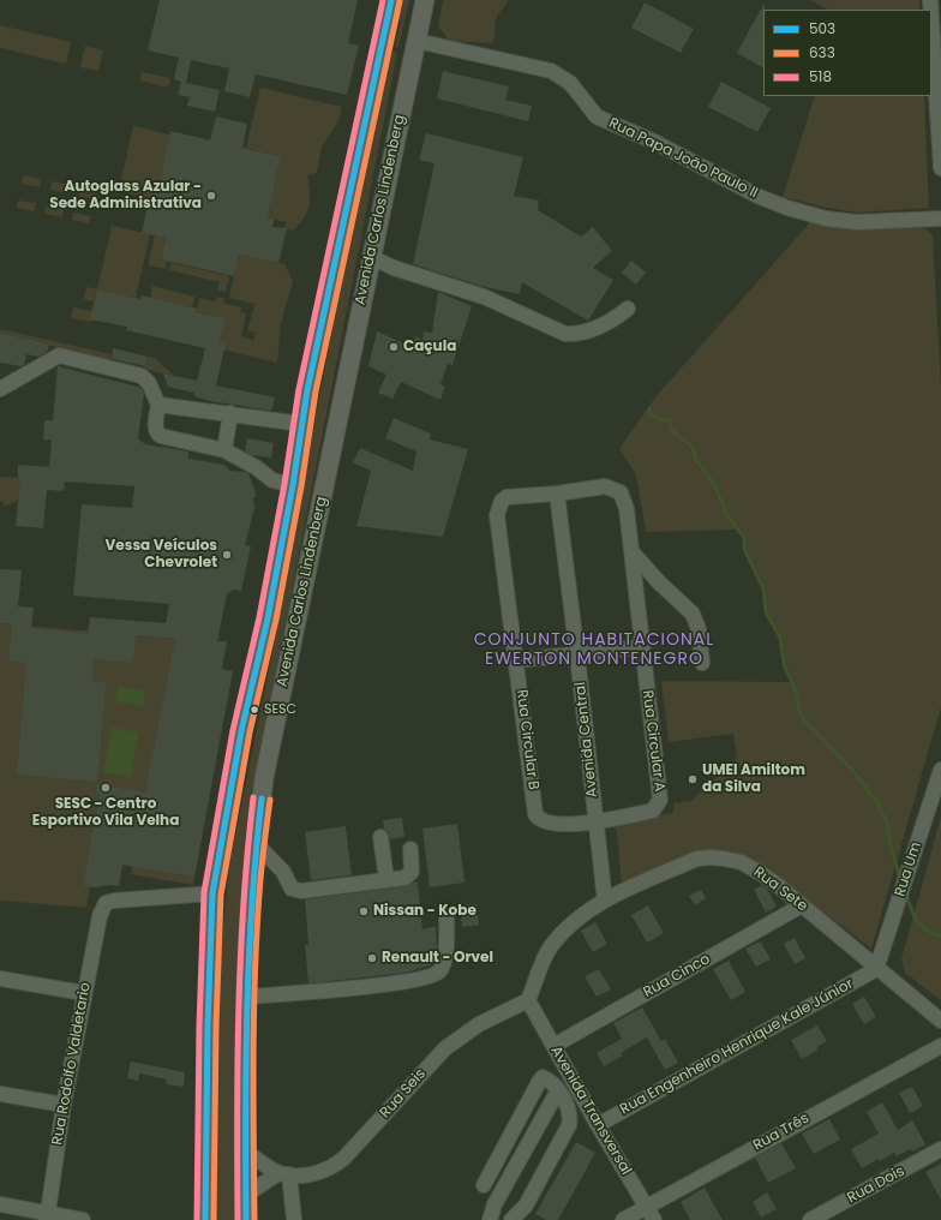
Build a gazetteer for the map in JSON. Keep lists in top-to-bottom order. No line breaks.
{"streets":{"main road":["Avenida Carlos Lindenberg"],"street":["Rua Papa João Paulo II","Rua Circular B","Avenida Central","Rua Circular A","Rua Um","Rua Sete","Rua Cinco","Rua Engenheiro Henrique Kale Júnior","Rua Rodolfo Valdetario","Rua Seis","Avenida Transversal","Rua Três","Rua Dois"]},"crossings":[["Rua Papa João Paulo II","Avenida Carlos Lindenberg"],["Avenida Carlos Lindenberg","Rua Rodolfo Valdetario"],["Avenida Carlos Lindenberg","Rua Seis"],["Rua Circular B","Avenida Central"],["Rua Circular B","Rua Circular A"],["Avenida Central","Rua Circular A"],["Avenida Central","Rua Sete"],["Rua Um","Rua Sete"],["Rua Um","Rua Engenheiro Henrique Kale Júnior"],["Rua Sete","Rua Cinco"],["Rua Sete","Rua Engenheiro Henrique Kale Júnior"],["Rua Sete","Rua Seis"],["Rua Sete","Avenida Transversal"],["Rua Cinco","Avenida Transversal"],["Rua Engenheiro Henrique Kale Júnior","Avenida Transversal"],["Rua Seis","Avenida Transversal"],["Avenida Transversal","Rua Três"]],"districts":["CONJUNTO HABITACIONAL EWERTON MONTENEGRO"],"places":["Autoglass Azular - Sede Administrativa","Caçula","Vessa Veículos Chevrolet","SESC","UMEI Amiltom da Silva","SESC - Centro Esportivo Vila Velha","Nissan - Kobe","Renault - Orvel"],"lines":["transit line 503","transit line 518","transit line 633"],"legend":["503","633","518"]}
